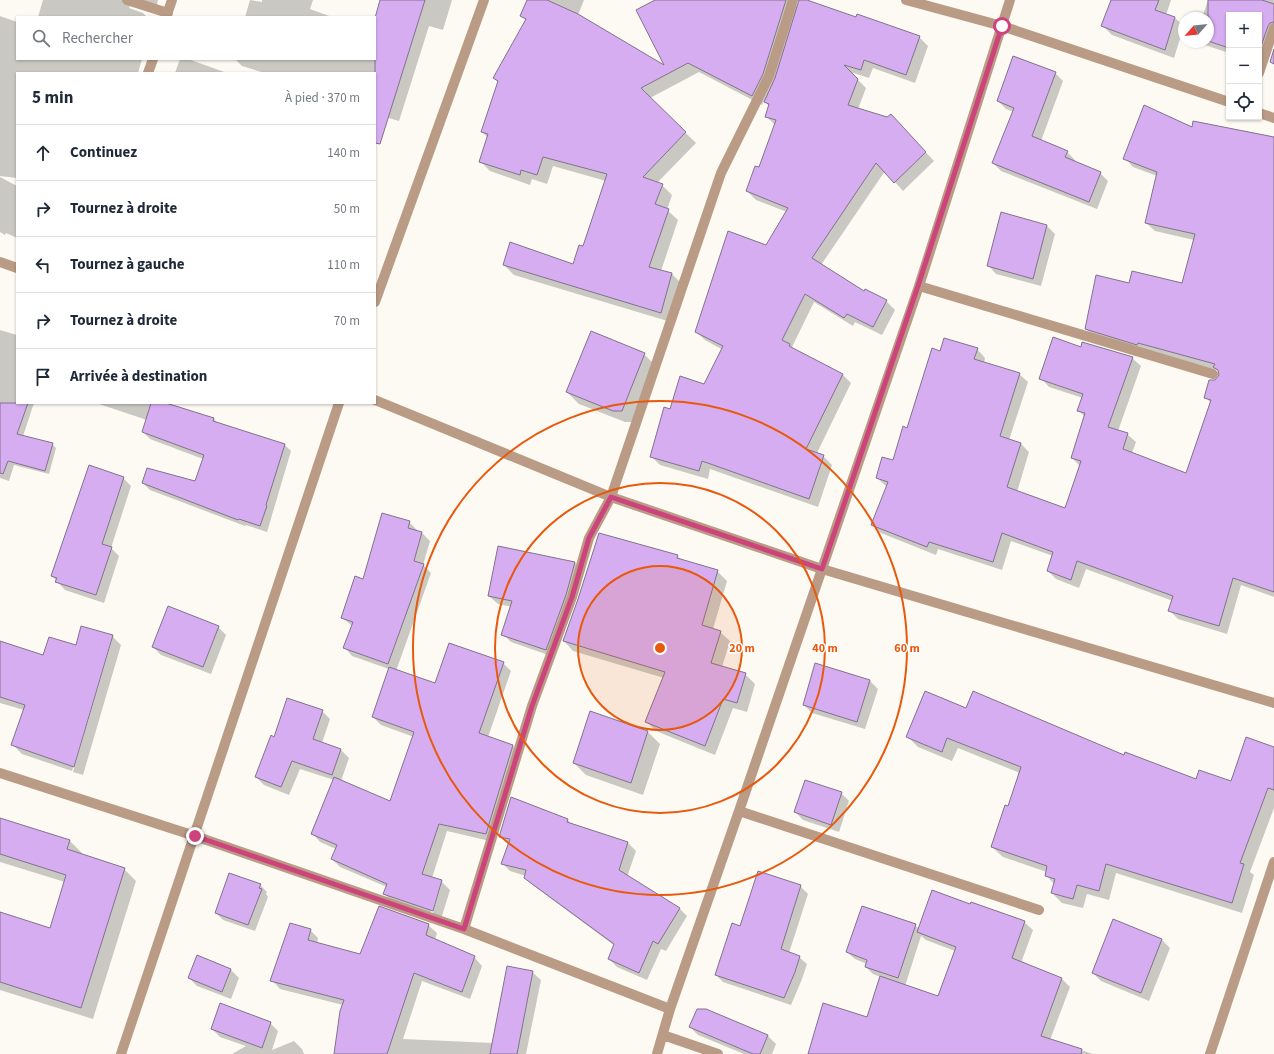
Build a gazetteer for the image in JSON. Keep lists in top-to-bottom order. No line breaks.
{"north":"bottom left","page":{"map_buttons":["+","−"],"search":"Rechercher","heading":["5 min","À pied · 370 m"],"list":[["Continuez","140 m"],["Tournez à droite","50 m"],["Tournez à gauche","110 m"],["Tournez à droite","70 m"],"Arrivée à destination"]},"rings":["20 m","40 m","60 m"]}
